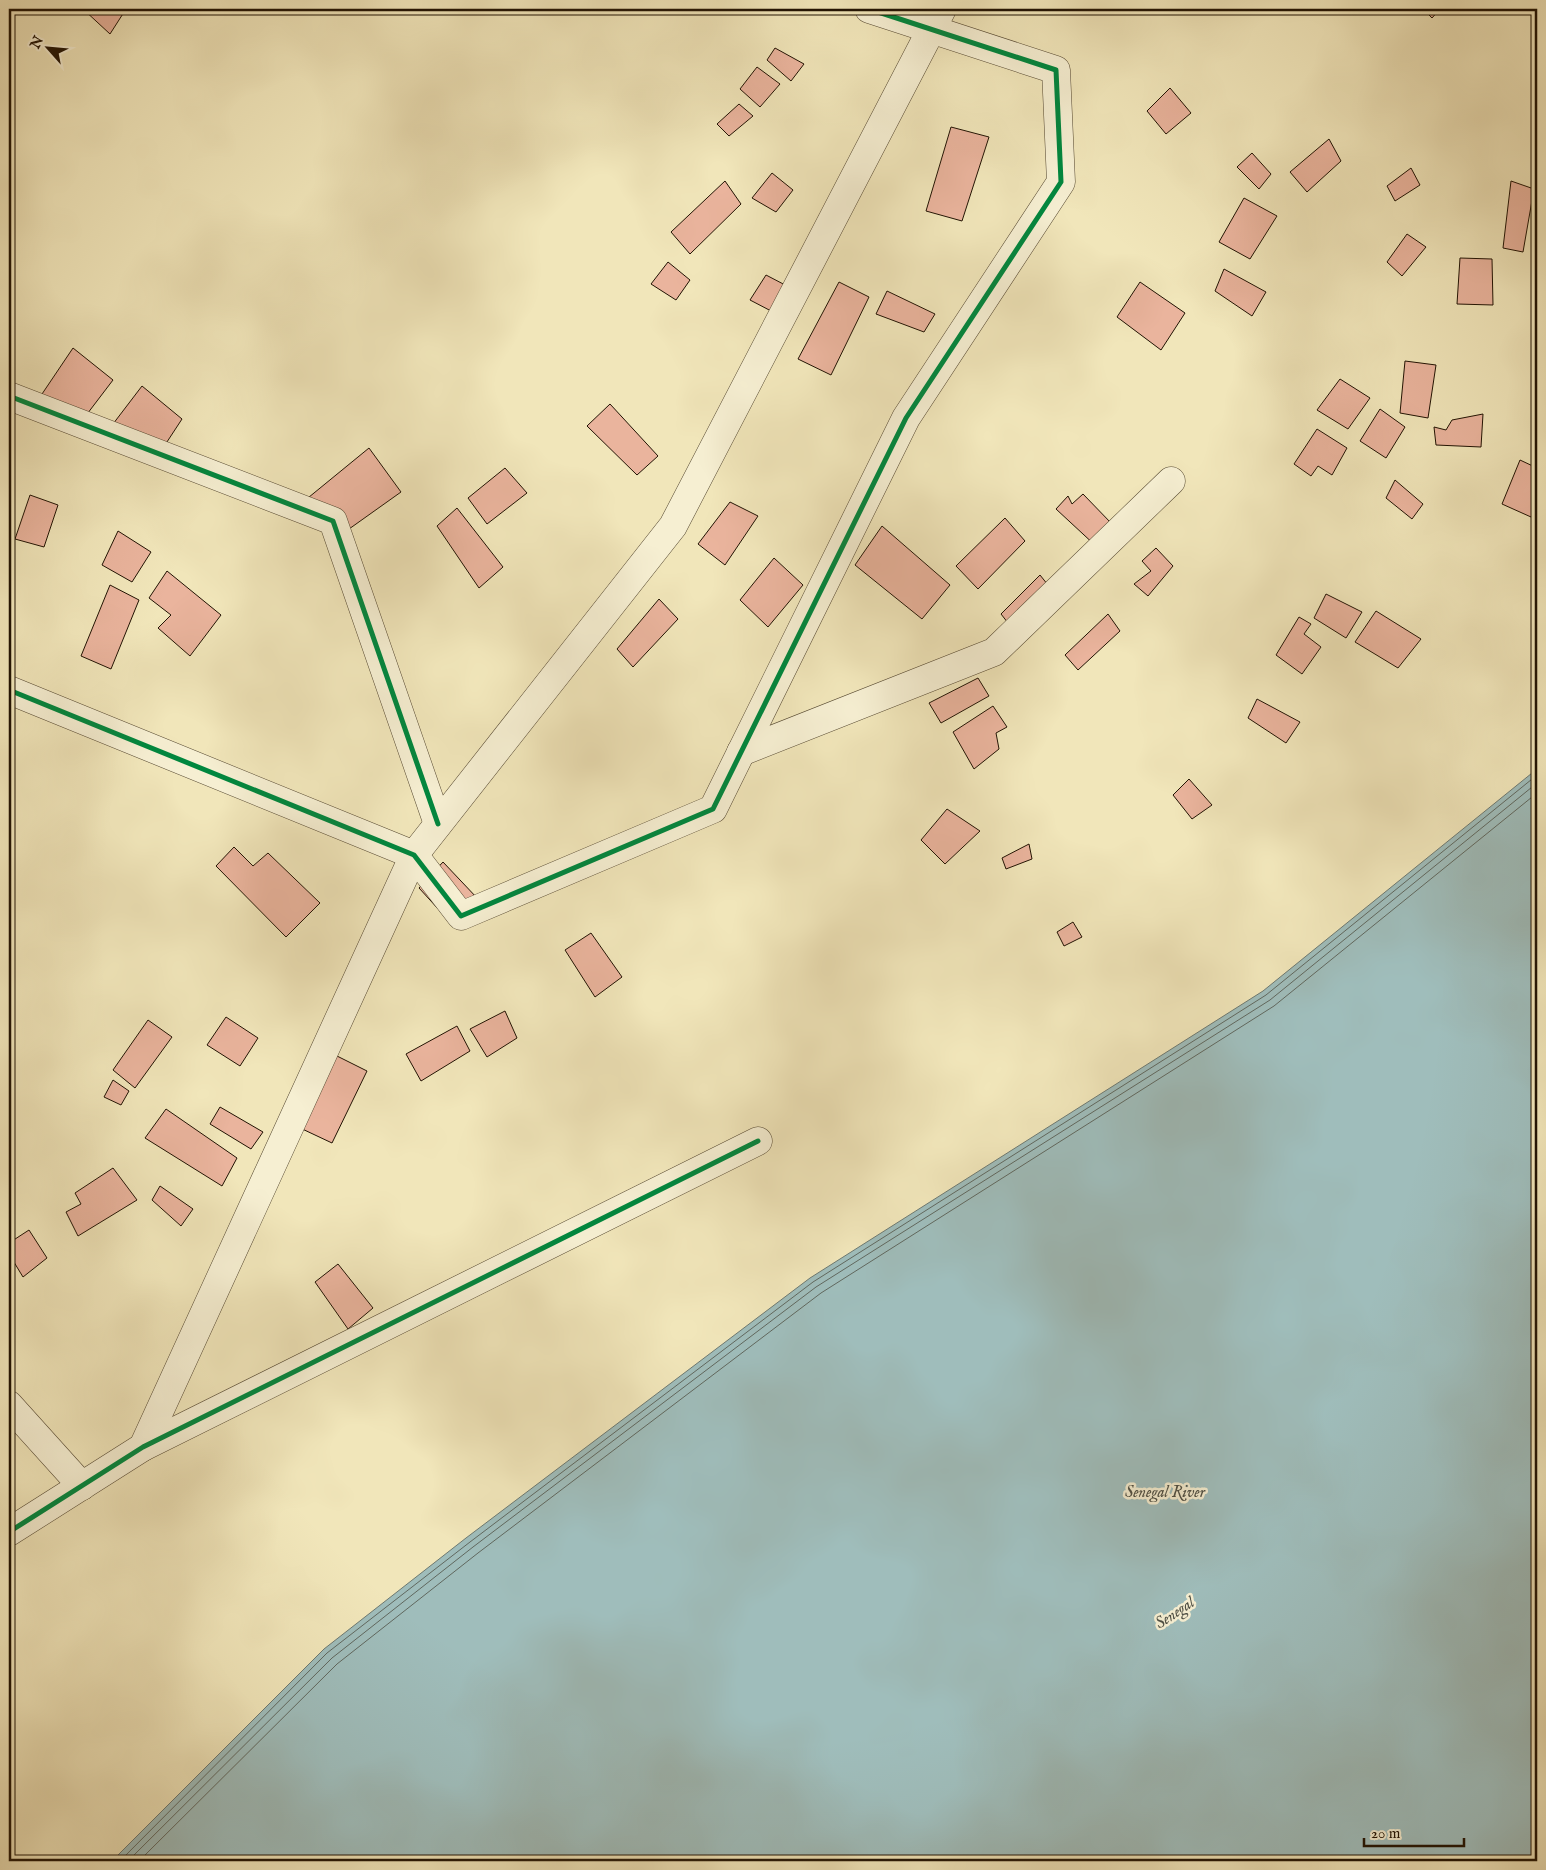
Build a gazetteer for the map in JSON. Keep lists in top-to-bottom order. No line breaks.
{"water":["Senegal River","Senegal"],"scale_bar":"20 m","north":"top left"}
